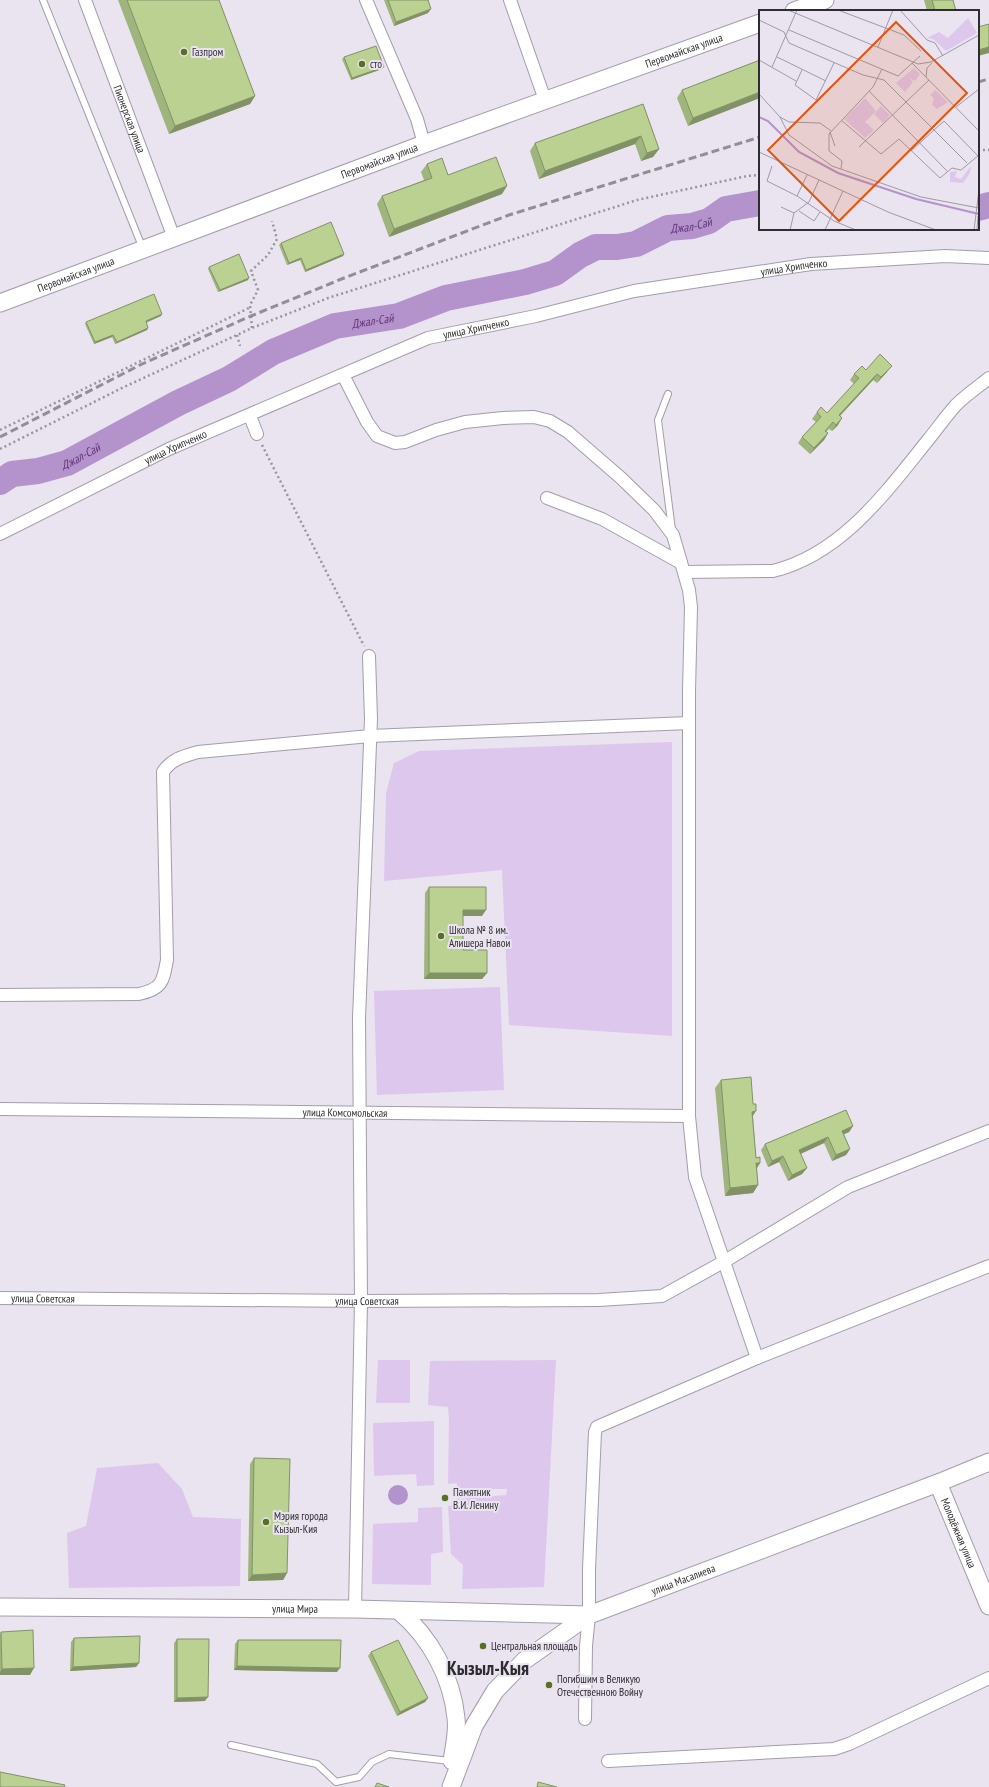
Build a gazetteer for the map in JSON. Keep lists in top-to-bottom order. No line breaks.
{"streets":{"main road":["Первомайская улица","Молодёжная улица","улица Масалиева","улица Мира"],"street":["Пионерская улица","улица Хрипченко","улица Комсомольская","улица Советская"]},"crossings":[["Первомайская улица","Пионерская улица"],["Молодёжная улица","улица Масалиева"],["улица Масалиева","улица Мира"]],"districts":["Кызыл-Кыя"],"water":["Джал-Сай"],"places":["Газпром","сто","Школа № 8 им. Алишера Навои","Памятник В.И. Ленину","Мэрия города Кызыл-Кия","Центральная площадь","Погибшим в Великую Отечественною Войну"]}
